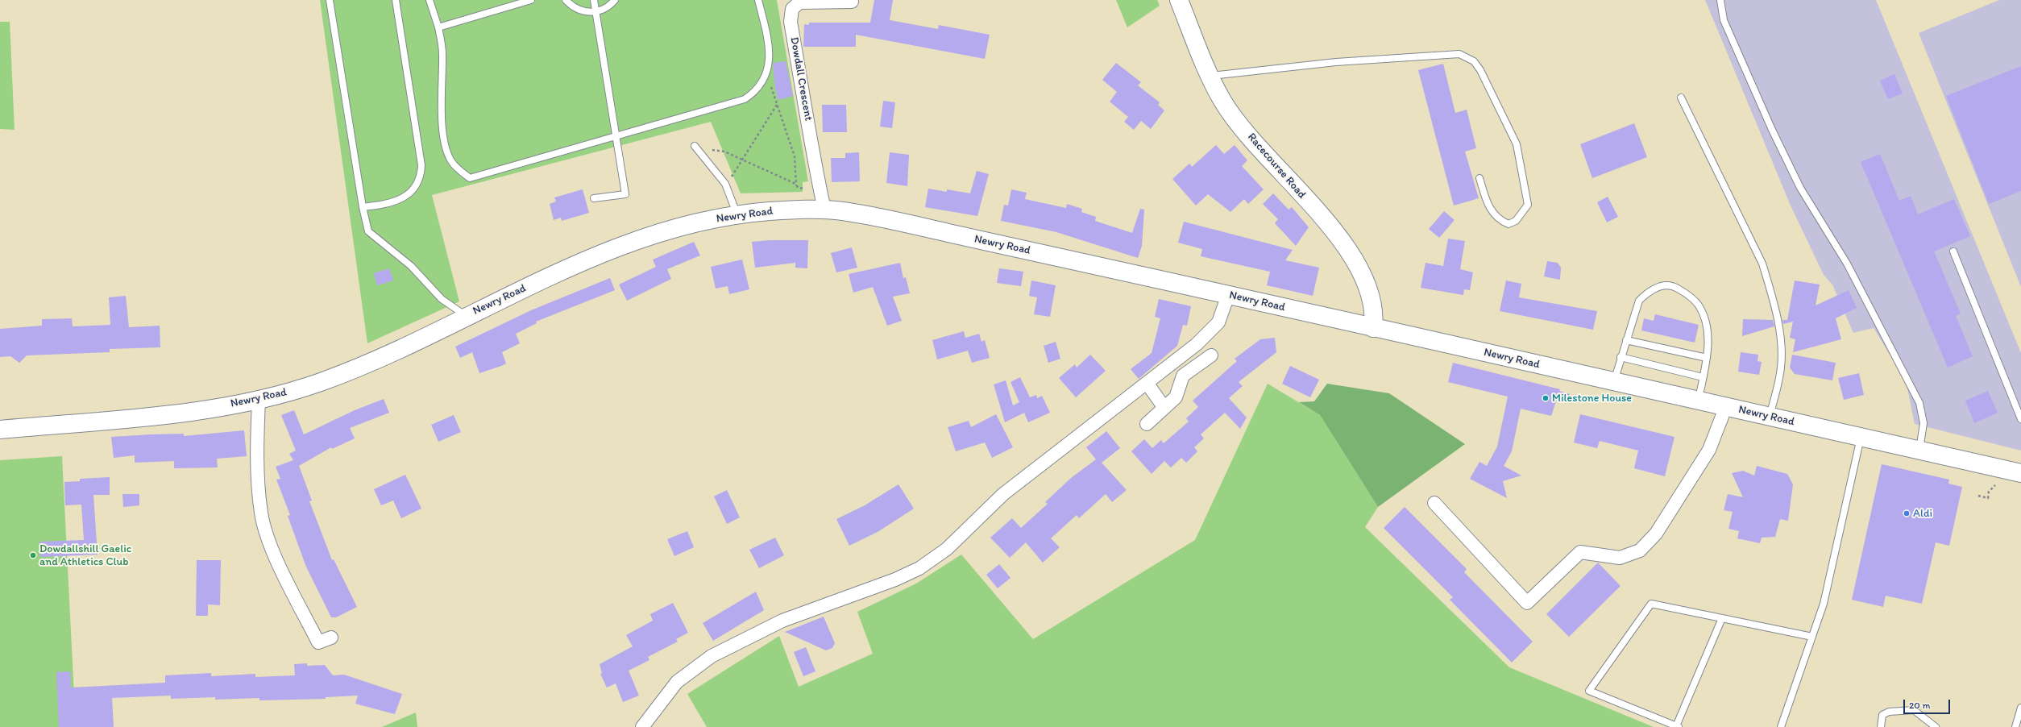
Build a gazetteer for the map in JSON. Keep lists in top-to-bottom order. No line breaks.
{"streets":{"main road":["Racecourse Road","Newry Road"],"street":["Dowdall Crescent"]},"crossings":[["Dowdall Crescent","Newry Road"],["Racecourse Road","Newry Road"]],"places":["Milestone House","Aldi","Dowdallshill Gaelic and Athletics Club"],"scale_bar":"20 m"}
